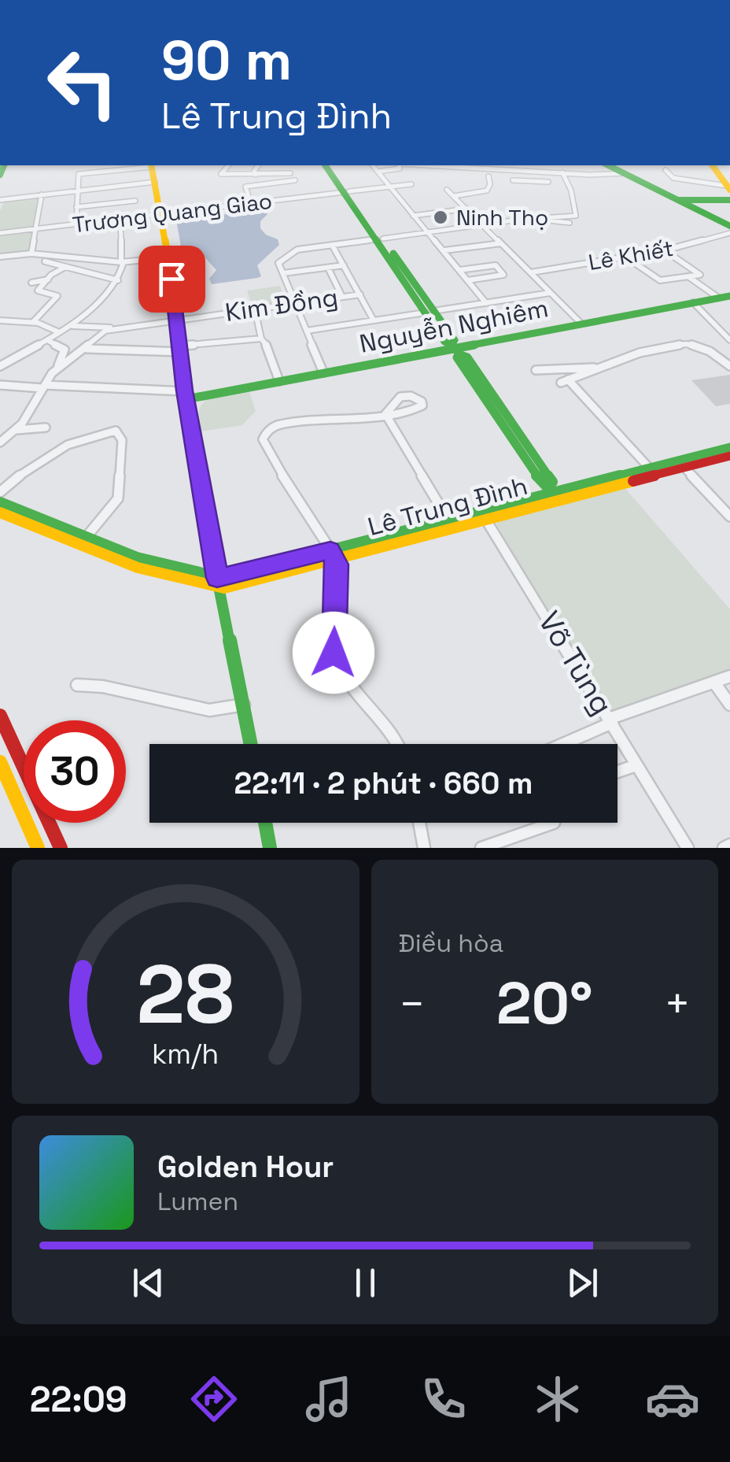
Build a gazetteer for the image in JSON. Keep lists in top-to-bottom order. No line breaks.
{"streets":{"main road":["Nguyễn Nghiêm","Lê Trung Đình"],"street":["Trương Quang Giao","Lê Khiết","Kim Đồng","Võ Tùng"]},"crossings":[["Lê Trung Đình","Võ Tùng"]],"places":["Ninh Thọ"],"page":{"turn":["90 m","Lê Trung Đình"],"limit":"30","trip":"22:11 · 2 phút · 660 m","tile":"Điều hòa","heat":["−","20°","+"],"song":["Golden Hour","Lumen"],"tabs":"22:09","gauge":["28","km/h"]}}
